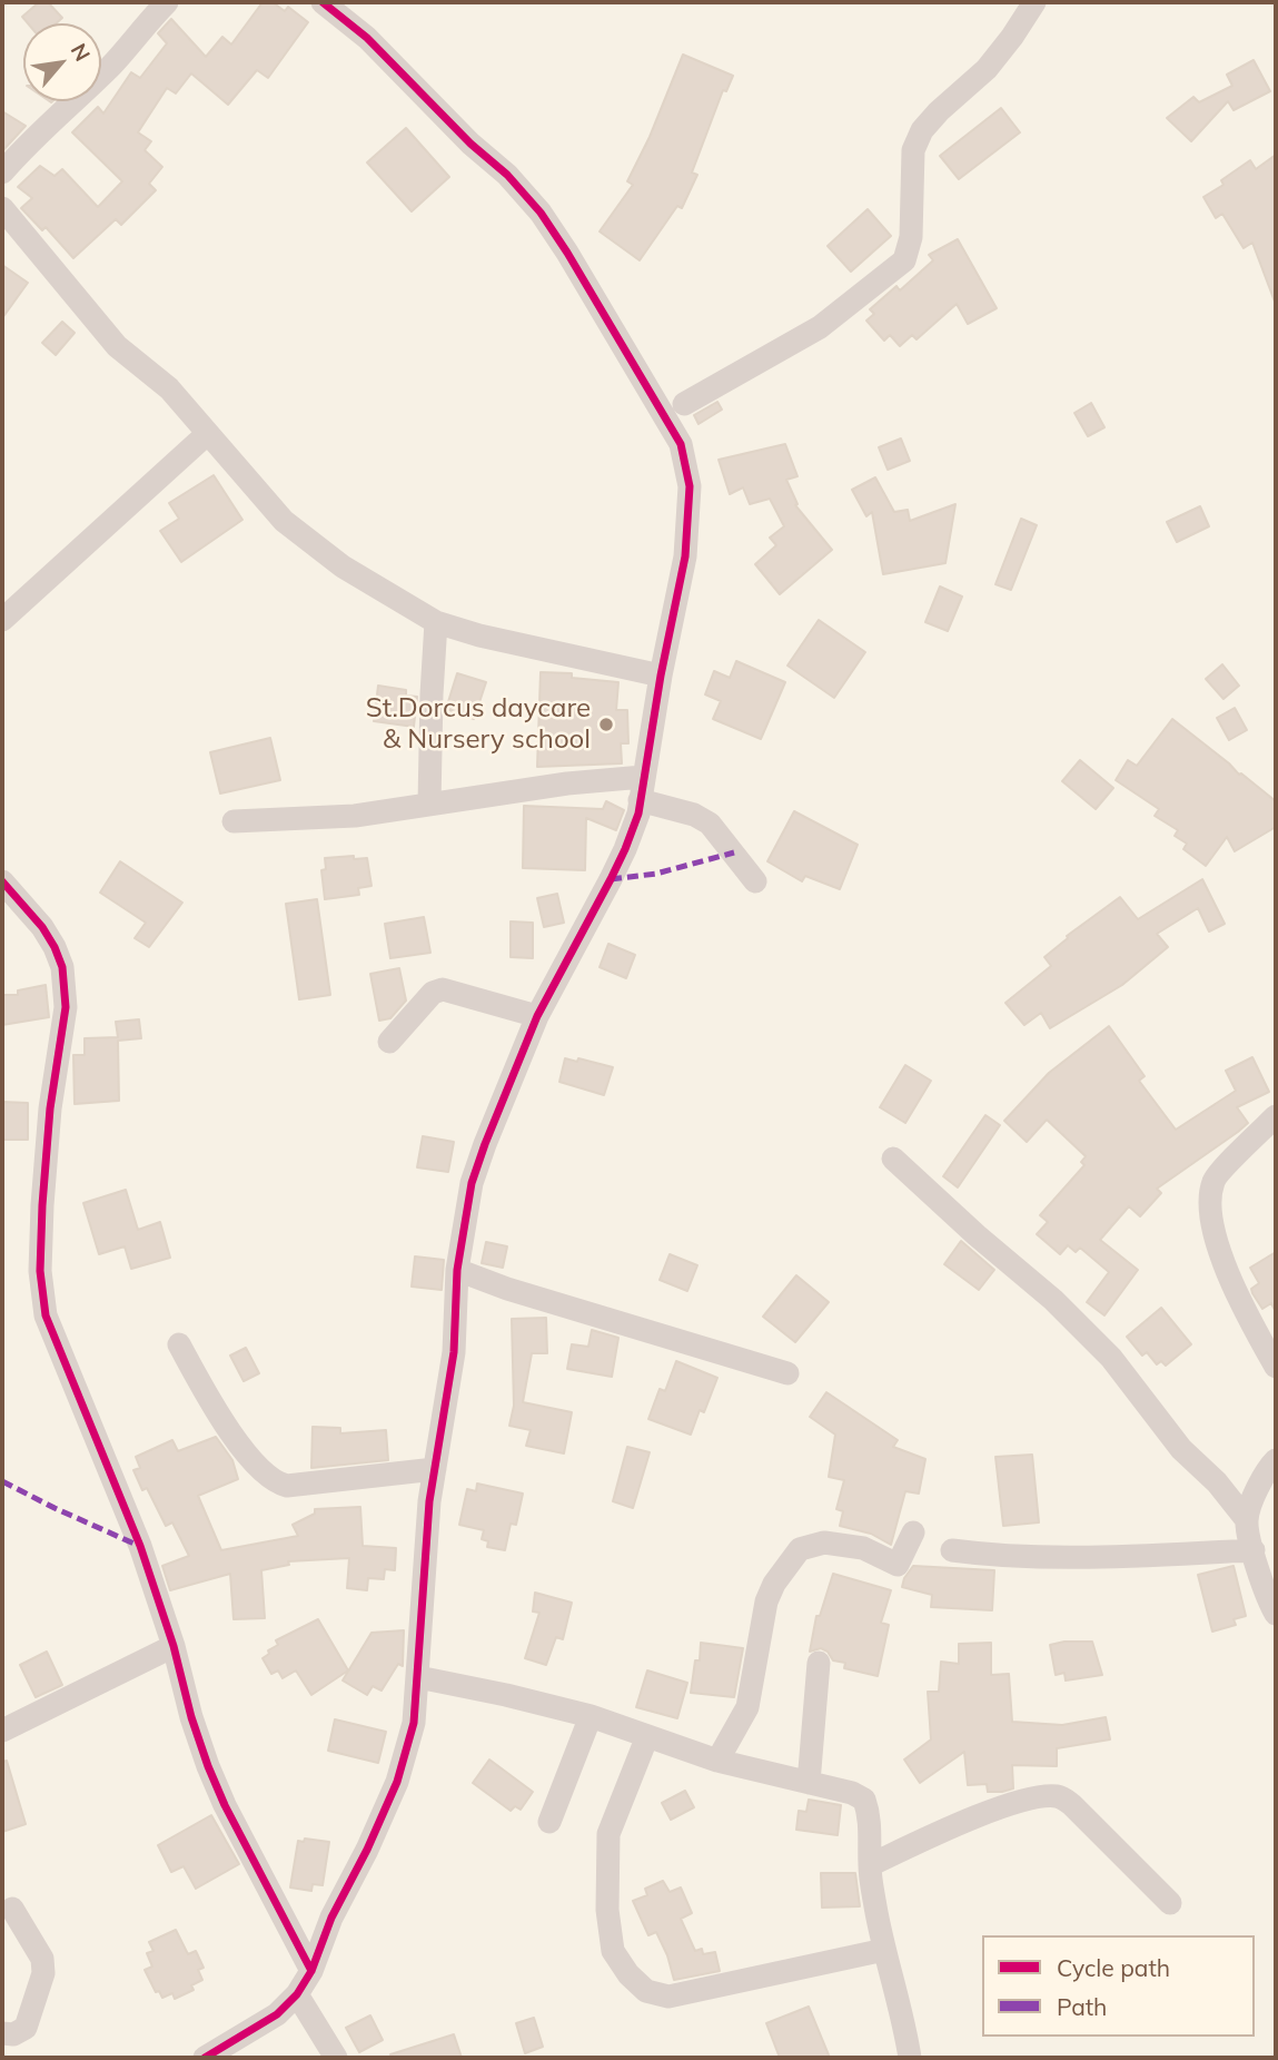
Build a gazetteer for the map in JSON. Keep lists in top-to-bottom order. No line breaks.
{"places":["St.Dorcus daycare & Nursery school"],"legend":["Cycle path","Path"],"north":"top right"}
